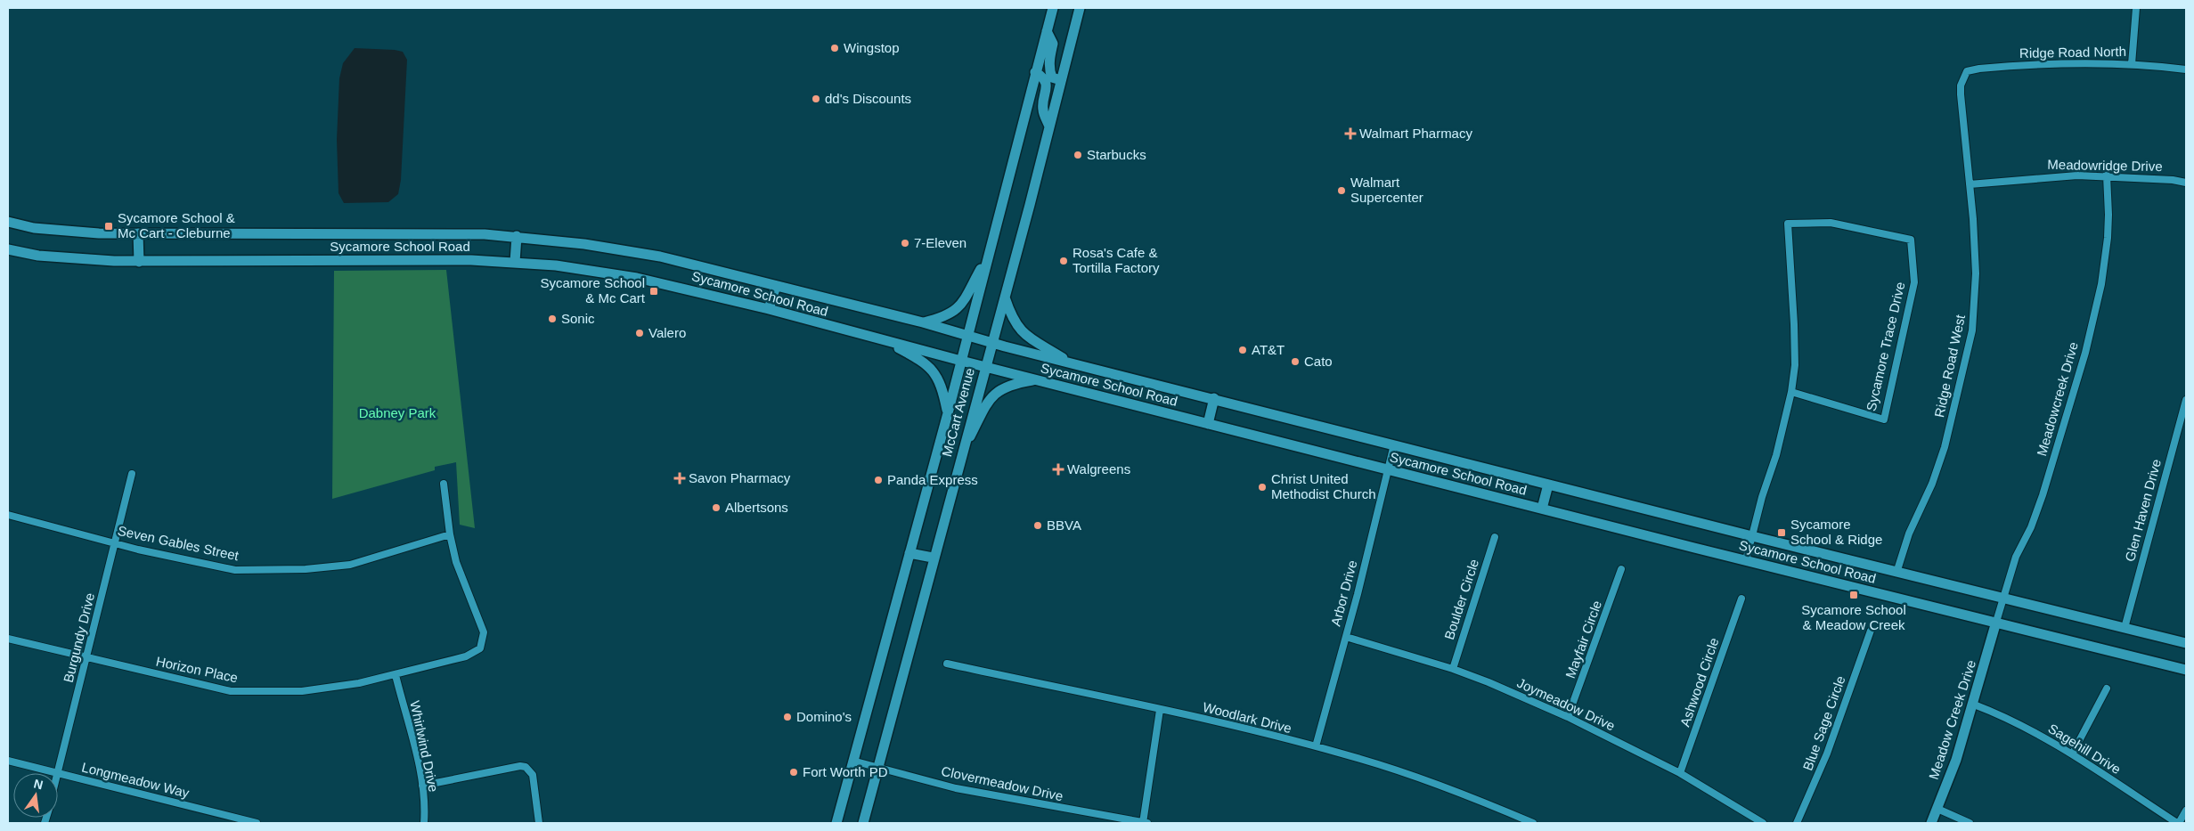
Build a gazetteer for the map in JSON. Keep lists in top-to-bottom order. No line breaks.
{"streets":{"main road":["Sycamore School Road","McCart Avenue","Meadow Creek Drive"],"street":["Ridge Road North","Meadowridge Drive","Sycamore Trace Drive","Ridge Road West","Meadowcreek Drive","Glen Haven Drive","Seven Gables Street","Arbor Drive","Boulder Circle","Burgundy Drive","Mayfair Circle","Horizon Place","Ashwood Circle","Joymeadow Drive","Woodlark Drive","Blue Sage Circle","Whirlwind Drive","Sagehill Drive","Longmeadow Way","Clovermeadow Drive"]},"crossings":[["Ridge Road North","Ridge Road West"],["Meadowridge Drive","Ridge Road West"],["Meadowridge Drive","Meadowcreek Drive"],["Sycamore School Road","Sycamore Trace Drive"],["Sycamore School Road","Ridge Road West"],["Sycamore School Road","Meadowcreek Drive"],["Sycamore School Road","McCart Avenue"],["Sycamore School Road","Glen Haven Drive"],["Sycamore School Road","Arbor Drive"],["Sycamore School Road","Meadow Creek Drive"],["Meadowcreek Drive","Meadow Creek Drive"],["McCart Avenue","Clovermeadow Drive"],["Seven Gables Street","Burgundy Drive"],["Seven Gables Street","Horizon Place"],["Arbor Drive","Joymeadow Drive"],["Arbor Drive","Woodlark Drive"],["Boulder Circle","Joymeadow Drive"],["Burgundy Drive","Horizon Place"],["Burgundy Drive","Longmeadow Way"],["Mayfair Circle","Joymeadow Drive"],["Horizon Place","Whirlwind Drive"],["Ashwood Circle","Joymeadow Drive"],["Meadow Creek Drive","Sagehill Drive"]],"parks":["Dabney Park"],"places":{"other":["Wingstop","dd's Discounts","Starbucks","Walmart Supercenter","7-Eleven","Rosa's Cafe & Tortilla Factory","Sonic","Valero","AT&T","Cato","Panda Express","Christ United Methodist Church","Albertsons","BBVA","Domino's","Fort Worth PD"],"health":["Walmart Pharmacy","Walgreens","Savon Pharmacy"],"transit":["Sycamore School & Mc Cart - Cleburne","Sycamore School & Mc Cart","Sycamore School & Ridge","Sycamore School & Meadow Creek"]},"north":"top"}
